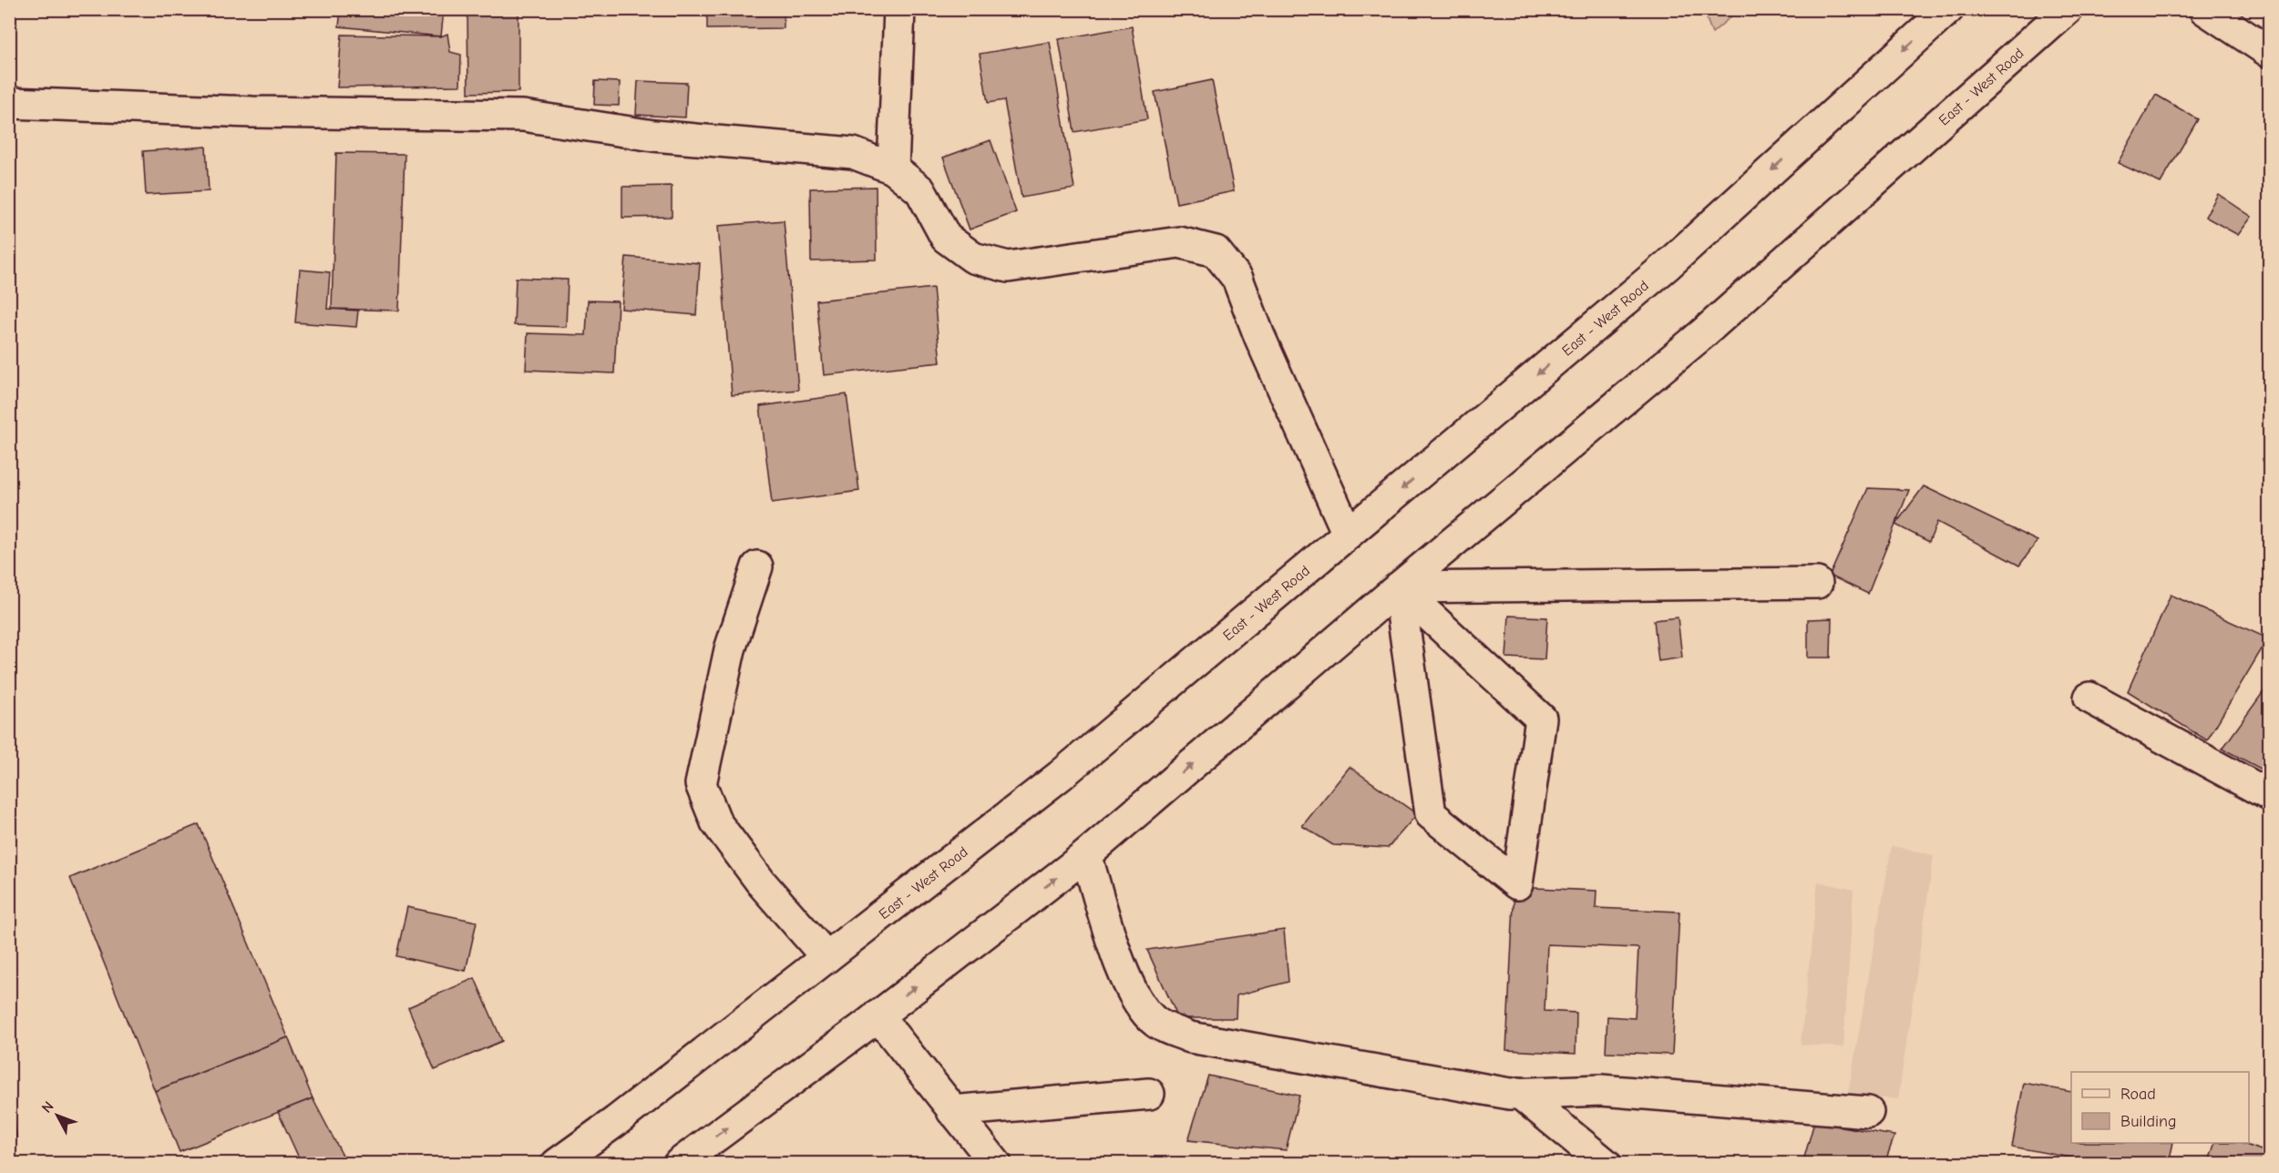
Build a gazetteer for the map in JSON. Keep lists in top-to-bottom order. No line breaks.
{"streets":{"street":["East - West Road"]},"legend":["Road","Building"],"north":"top left"}
